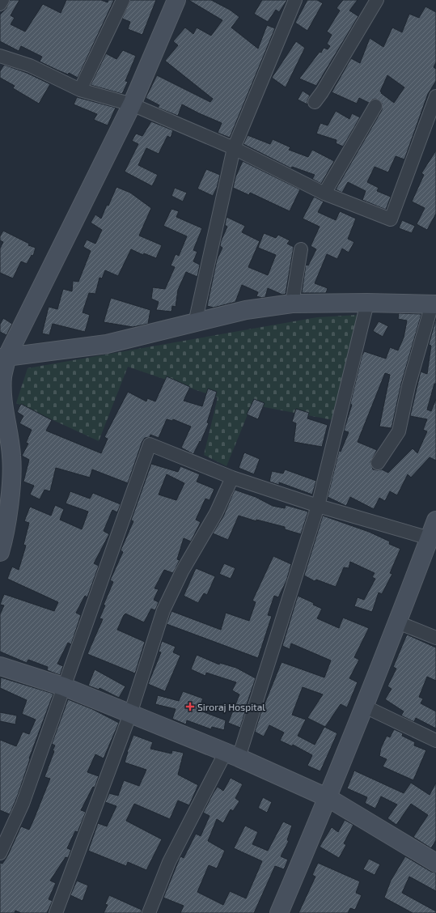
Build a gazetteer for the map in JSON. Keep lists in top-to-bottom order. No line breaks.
{"places":{"health":["Siroraj Hospital"]}}
